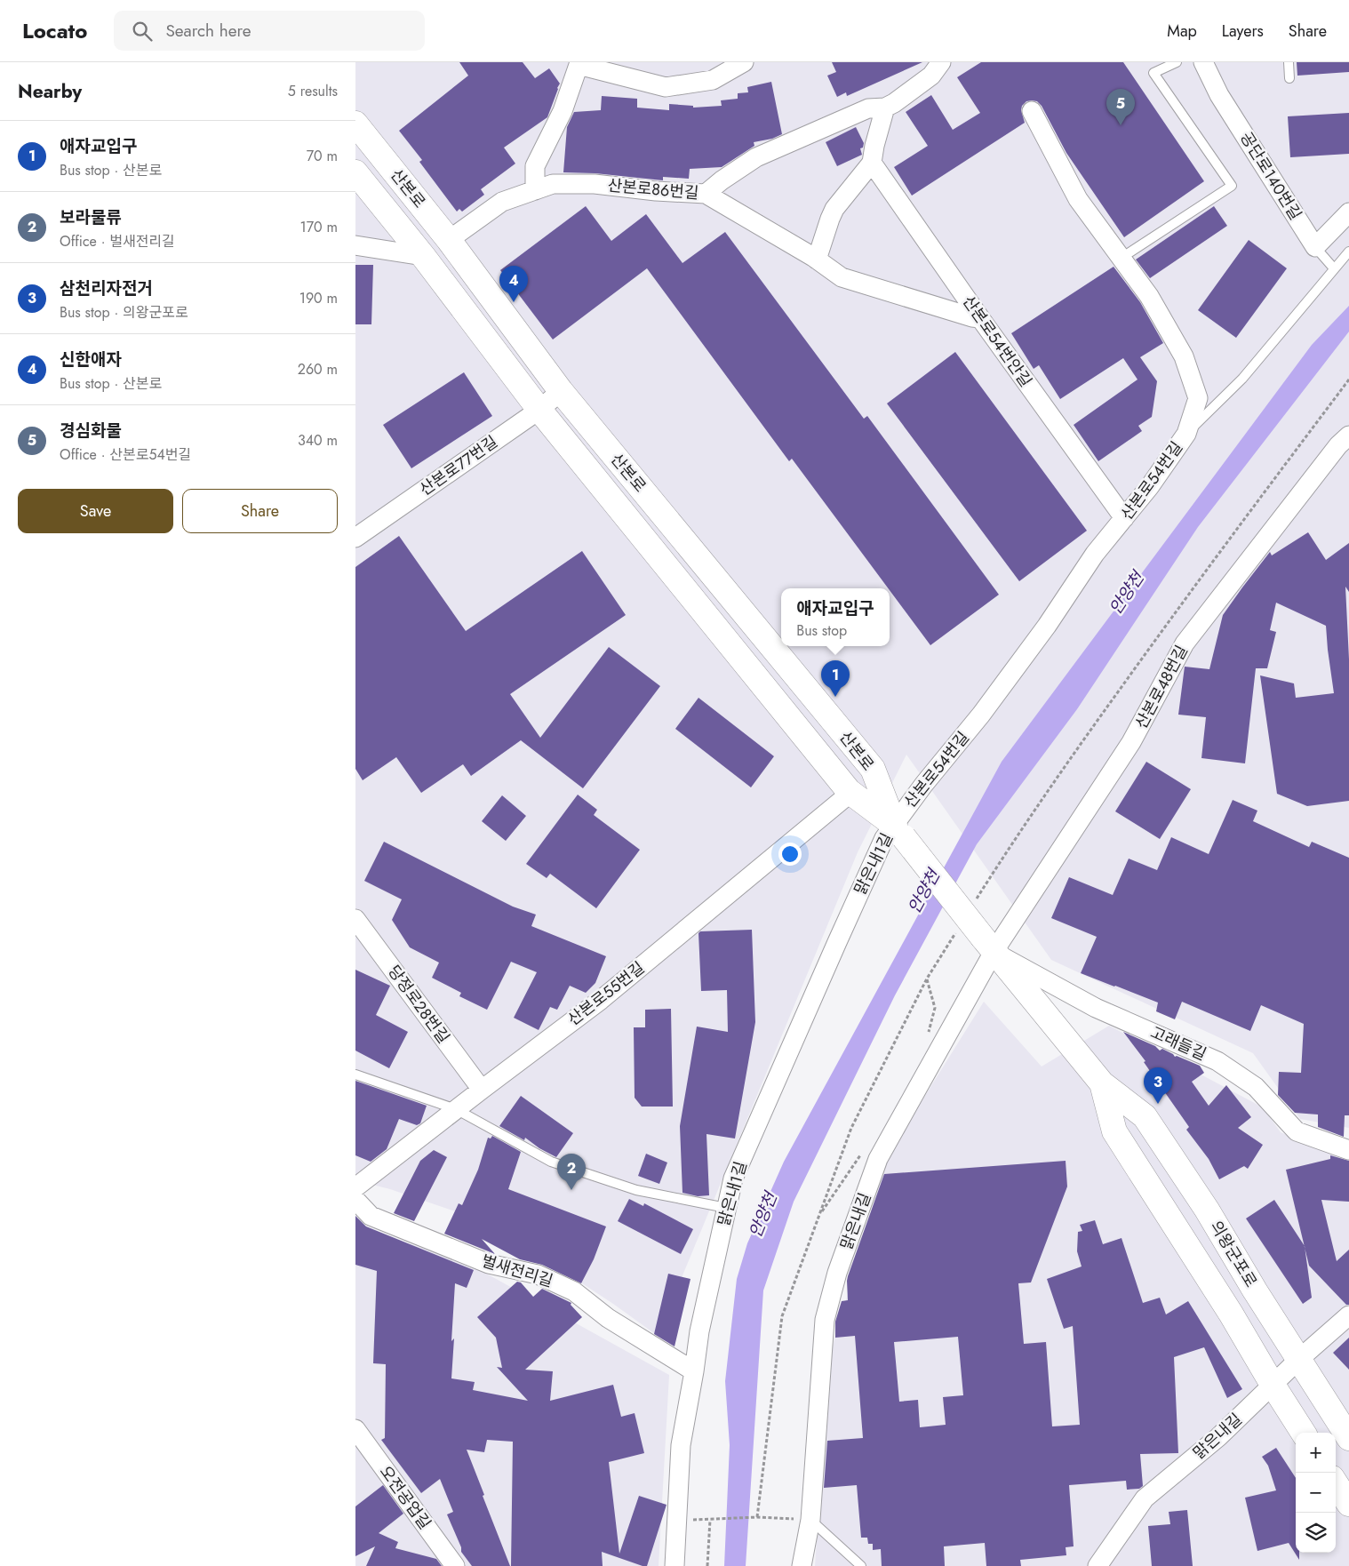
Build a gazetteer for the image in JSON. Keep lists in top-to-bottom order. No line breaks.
{"streets":{"street":["공단로140번길","산본로","산본로86번길","산본로54번안길","산본로77번길","산본로54번길","산본로48번길","맑은내1길","산본로55번길","당정로28번길","고래들길","맑은내길","의왕군포로","벌새전리길","오전공업길"]},"crossings":[["산본로","산본로86번길"],["산본로","산본로77번길"],["산본로","산본로54번길"],["산본로","맑은내1길"],["산본로","산본로55번길"],["산본로","의왕군포로"],["산본로54번안길","산본로54번길"],["산본로54번길","맑은내1길"],["산본로54번길","의왕군포로"],["산본로48번길","고래들길"],["산본로48번길","맑은내길"],["산본로48번길","의왕군포로"],["맑은내1길","의왕군포로"],["맑은내1길","벌새전리길"],["산본로55번길","당정로28번길"],["고래들길","맑은내길"],["고래들길","의왕군포로"],["맑은내길","의왕군포로"]],"water":["안양천"],"page":{"header":"Locato","search":"Search here","nav":["Map","Layers","Share"],"heading":["Nearby","5 results"],"pins":["5","4","1","3","2"],"list":[{"mark":"1","name":"애자교입구","note":"Bus stop · 산본로","value":"70 m"},{"mark":"2","name":"보라물류","note":"Office · 벌새전리길","value":"170 m"},{"mark":"3","name":"삼천리자전거","note":"Bus stop · 의왕군포로","value":"190 m"},{"mark":"4","name":"신한애자","note":"Bus stop · 산본로","value":"260 m"},{"mark":"5","name":"경심화물","note":"Office · 산본로54번길","value":"340 m"}],"buttons":["Save","Share"],"popup":["애자교입구","Bus stop"],"map_buttons":["+","−"]}}
